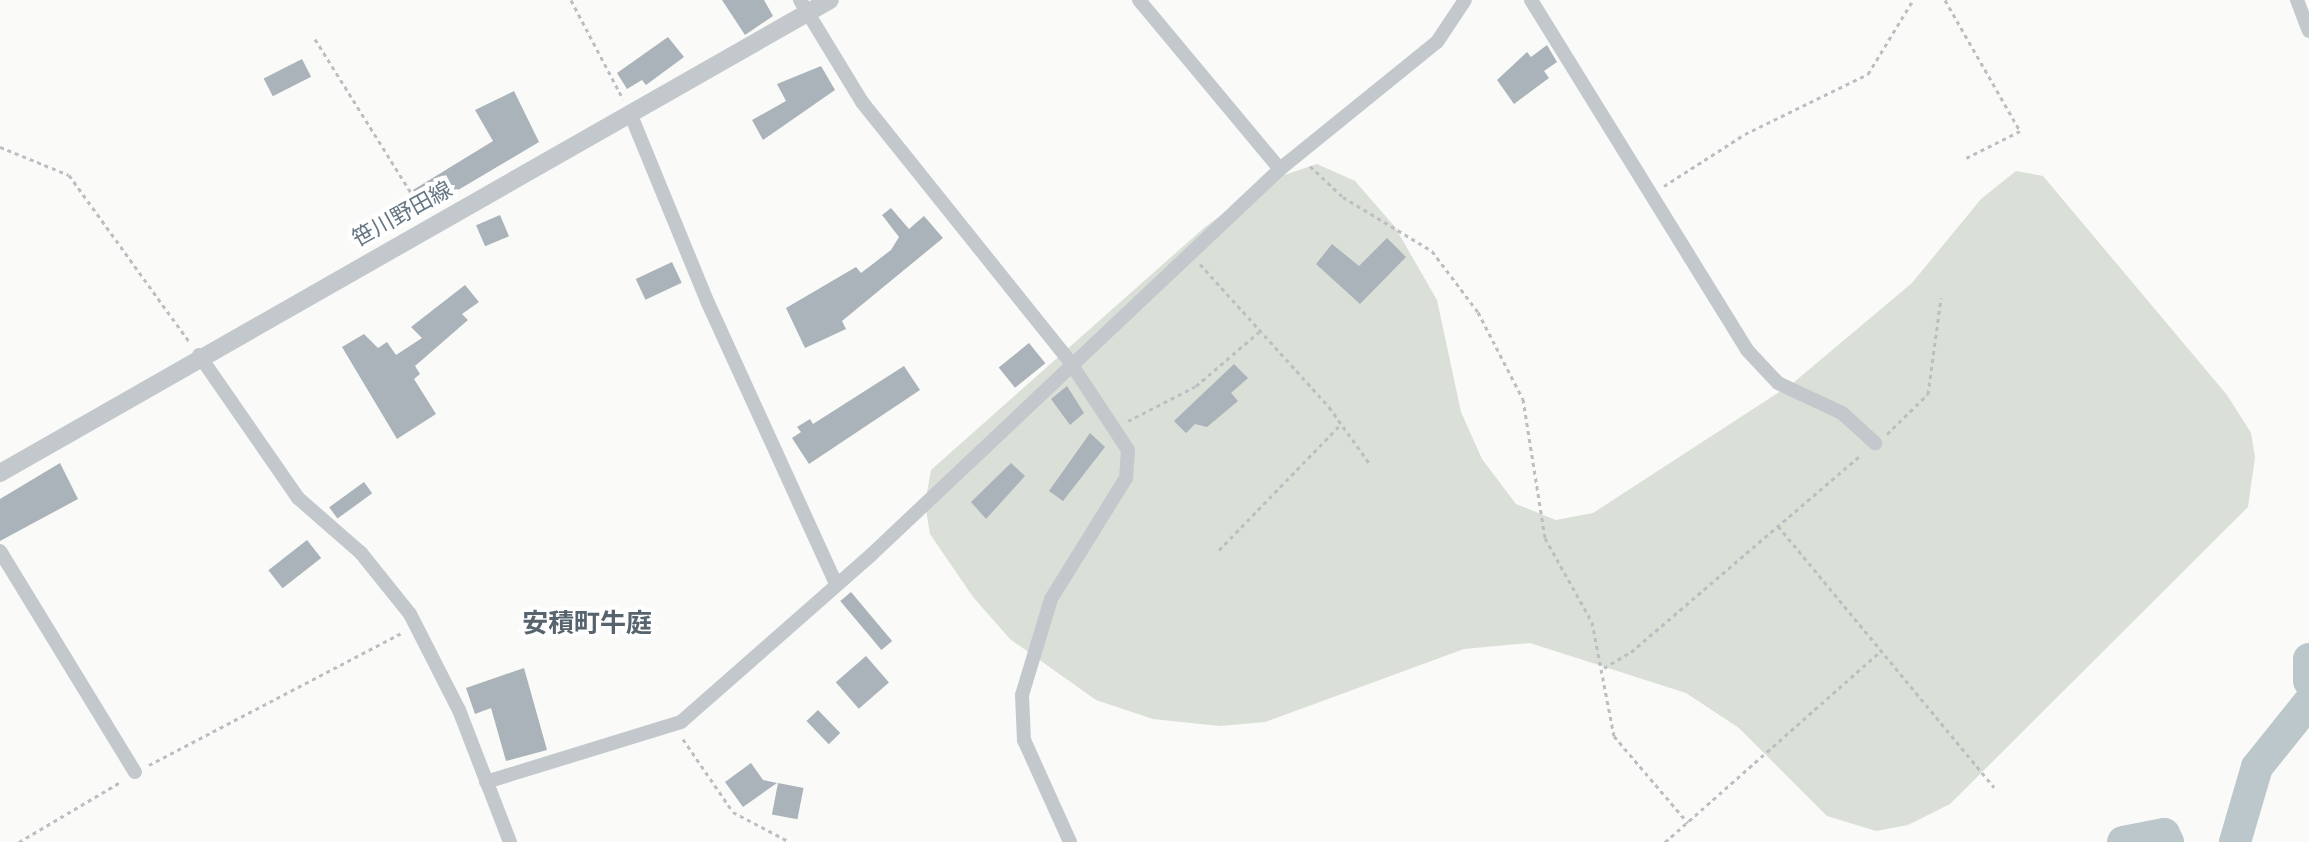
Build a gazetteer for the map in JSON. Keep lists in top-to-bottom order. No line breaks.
{"streets":{"street":["笹川野田線"]},"districts":["安積町牛庭"]}
